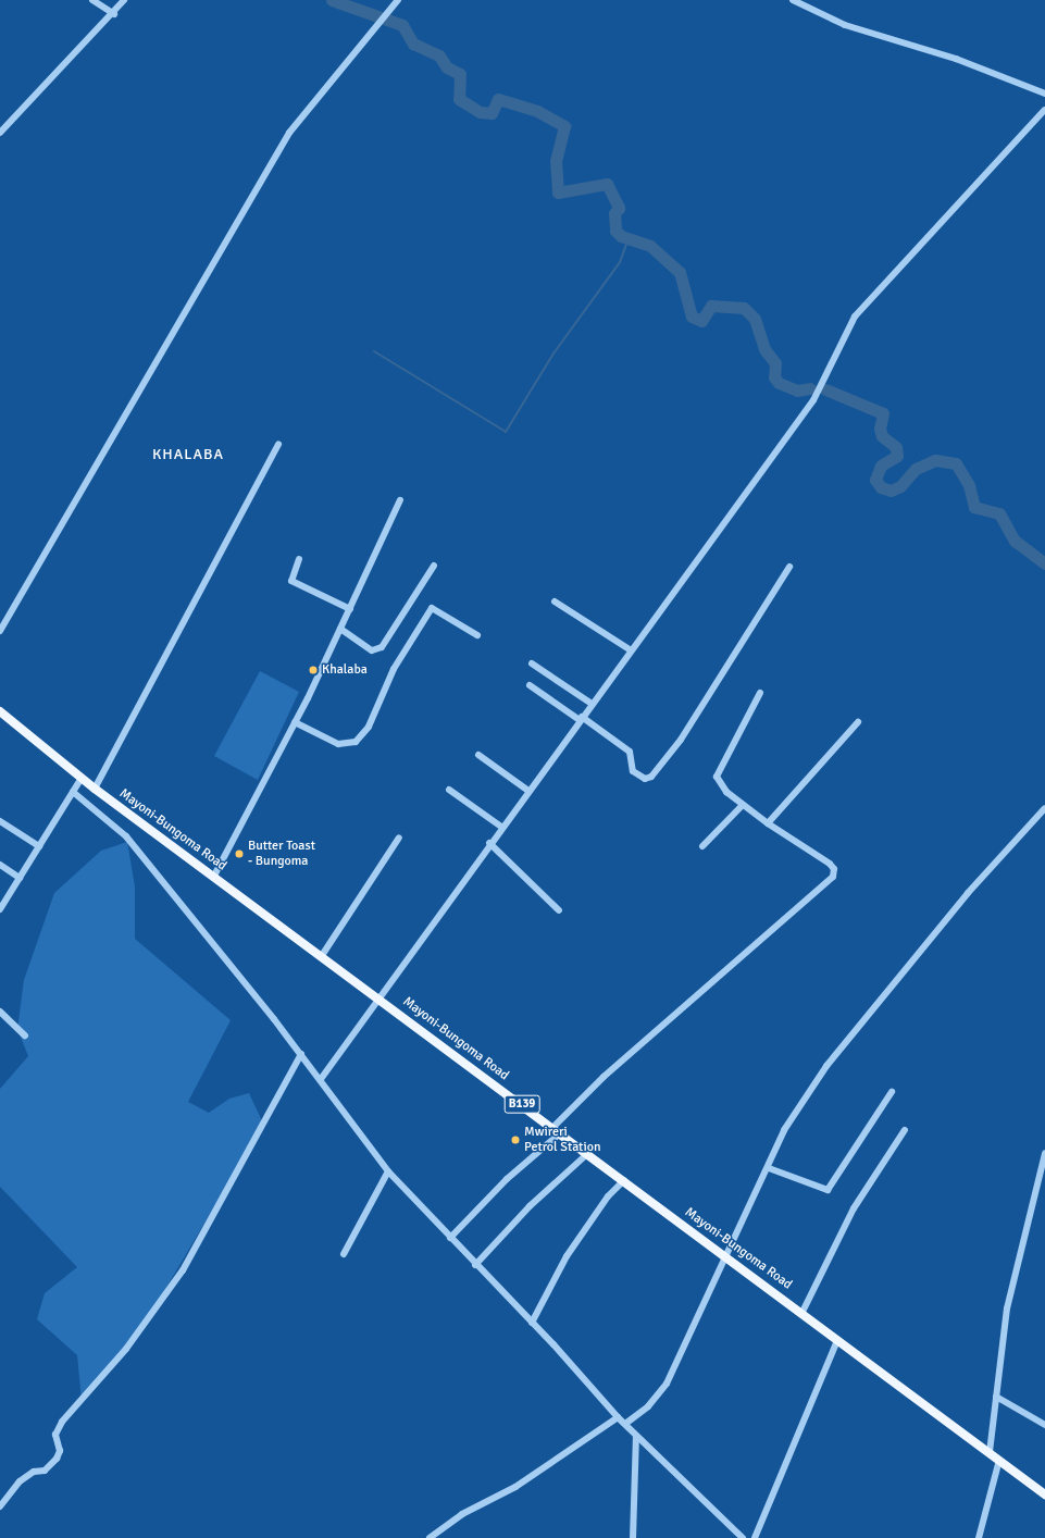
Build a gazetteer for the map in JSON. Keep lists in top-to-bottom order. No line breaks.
{"streets":{"main road":["Mayoni-Bungoma Road","B139"]},"districts":["KHALABA"],"places":["Khalaba","Butter Toast - Bungoma","Mwireri Petrol Station"]}
